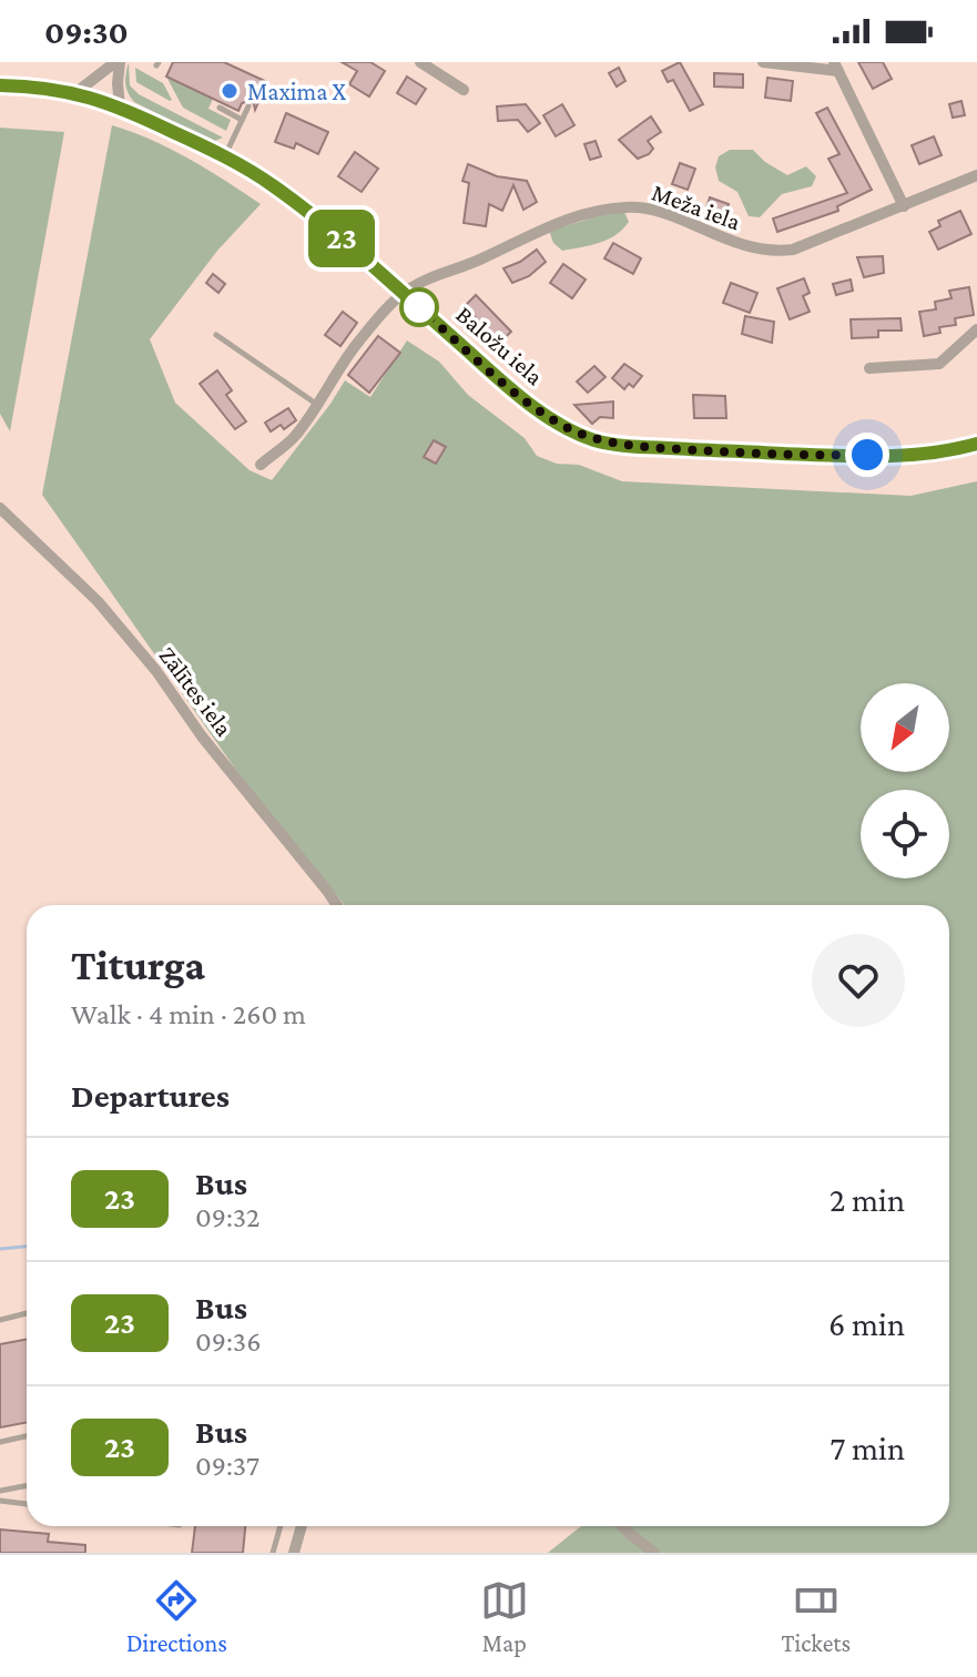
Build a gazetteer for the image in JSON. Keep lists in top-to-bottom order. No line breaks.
{"streets":{"main road":["Baložu iela"],"street":["Meža iela","Zālītes iela"]},"crossings":[["Meža iela","Baložu iela"]],"places":["Maxima X"],"lines":["bus line 23"],"north":"bottom left","page":{"status":"09:30","on_map":"23","heading":[["Titurga","Walk · 4 min · 260 m"],"Departures"],"list":[{"mark":"23","name":"Bus","note":"09:32","value":"2 min"},{"mark":"23","name":"Bus","note":"09:36","value":"6 min"},{"mark":"23","name":"Bus","note":"09:37","value":"7 min"}],"tabs":["Directions","Map","Tickets"]}}
